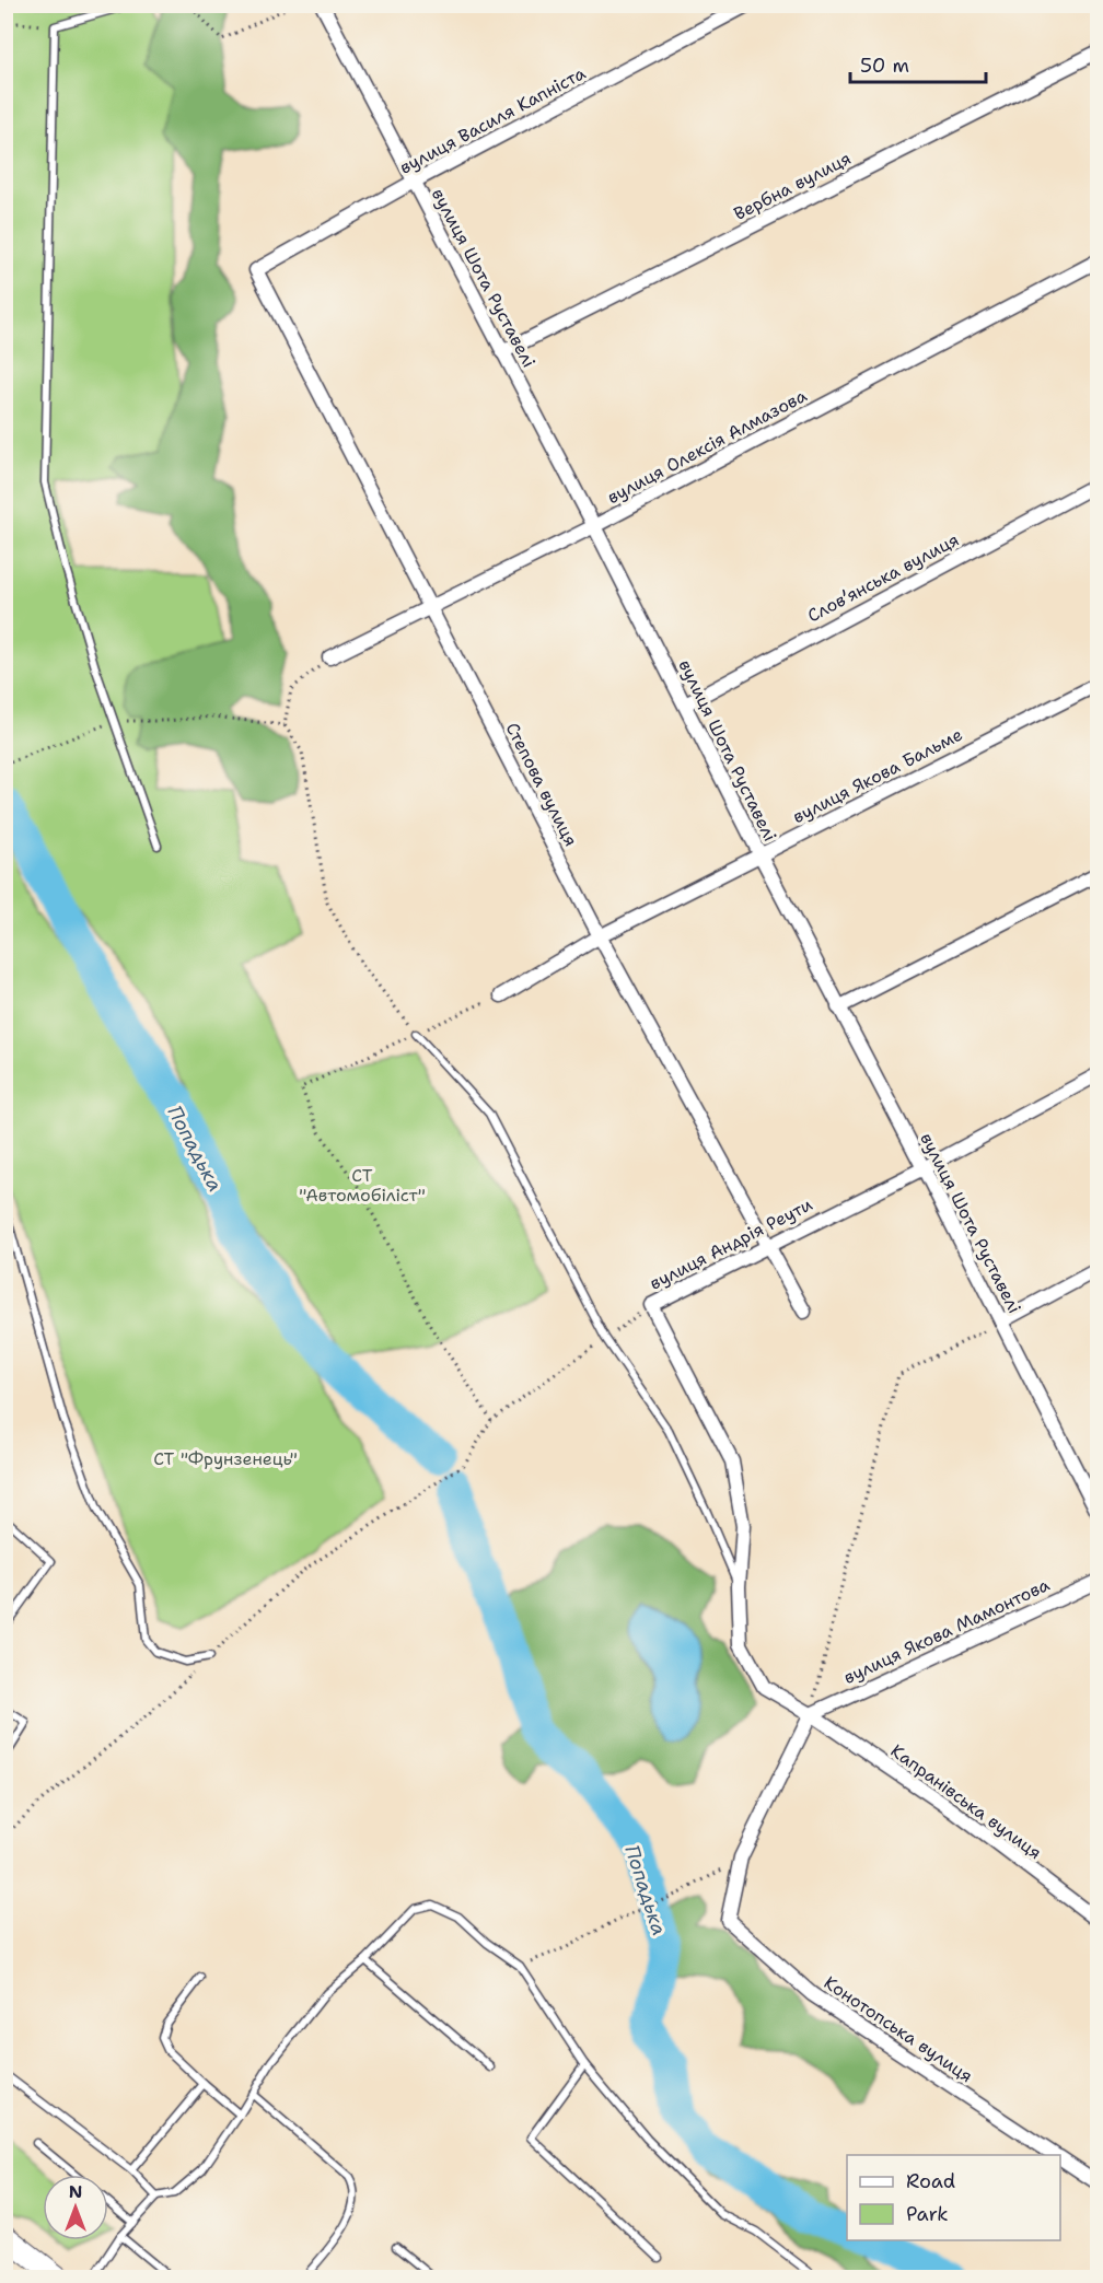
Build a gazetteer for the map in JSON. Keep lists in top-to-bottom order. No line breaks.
{"streets":{"street":["вулиця Василя Капніста","Вербна вулиця","вулиця Шота Руставелі","вулиця Олексія Алмазова","Словʼянська вулиця","вулиця Якова Бальме","Степова вулиця","вулиця Андрія Реути","вулиця Якова Мамонтова","Капранівська вулиця","Конотопська вулиця"]},"crossings":[["вулиця Василя Капніста","вулиця Шота Руставелі"],["вулиця Василя Капніста","Степова вулиця"],["Вербна вулиця","вулиця Шота Руставелі"],["вулиця Шота Руставелі","вулиця Олексія Алмазова"],["вулиця Шота Руставелі","Словʼянська вулиця"],["вулиця Шота Руставелі","вулиця Якова Бальме"],["вулиця Шота Руставелі","вулиця Андрія Реути"],["вулиця Олексія Алмазова","Степова вулиця"],["вулиця Якова Бальме","Степова вулиця"],["Степова вулиця","вулиця Андрія Реути"],["вулиця Андрія Реути","вулиця Якова Мамонтова"],["вулиця Андрія Реути","Капранівська вулиця"],["вулиця Якова Мамонтова","Капранівська вулиця"]],"water":["Попадька"],"parks":["СТ \"Автомобіліст\"","СТ \"Фрунзенець\""],"legend":["Road","Park"],"scale_bar":"50 m","north":"top"}
